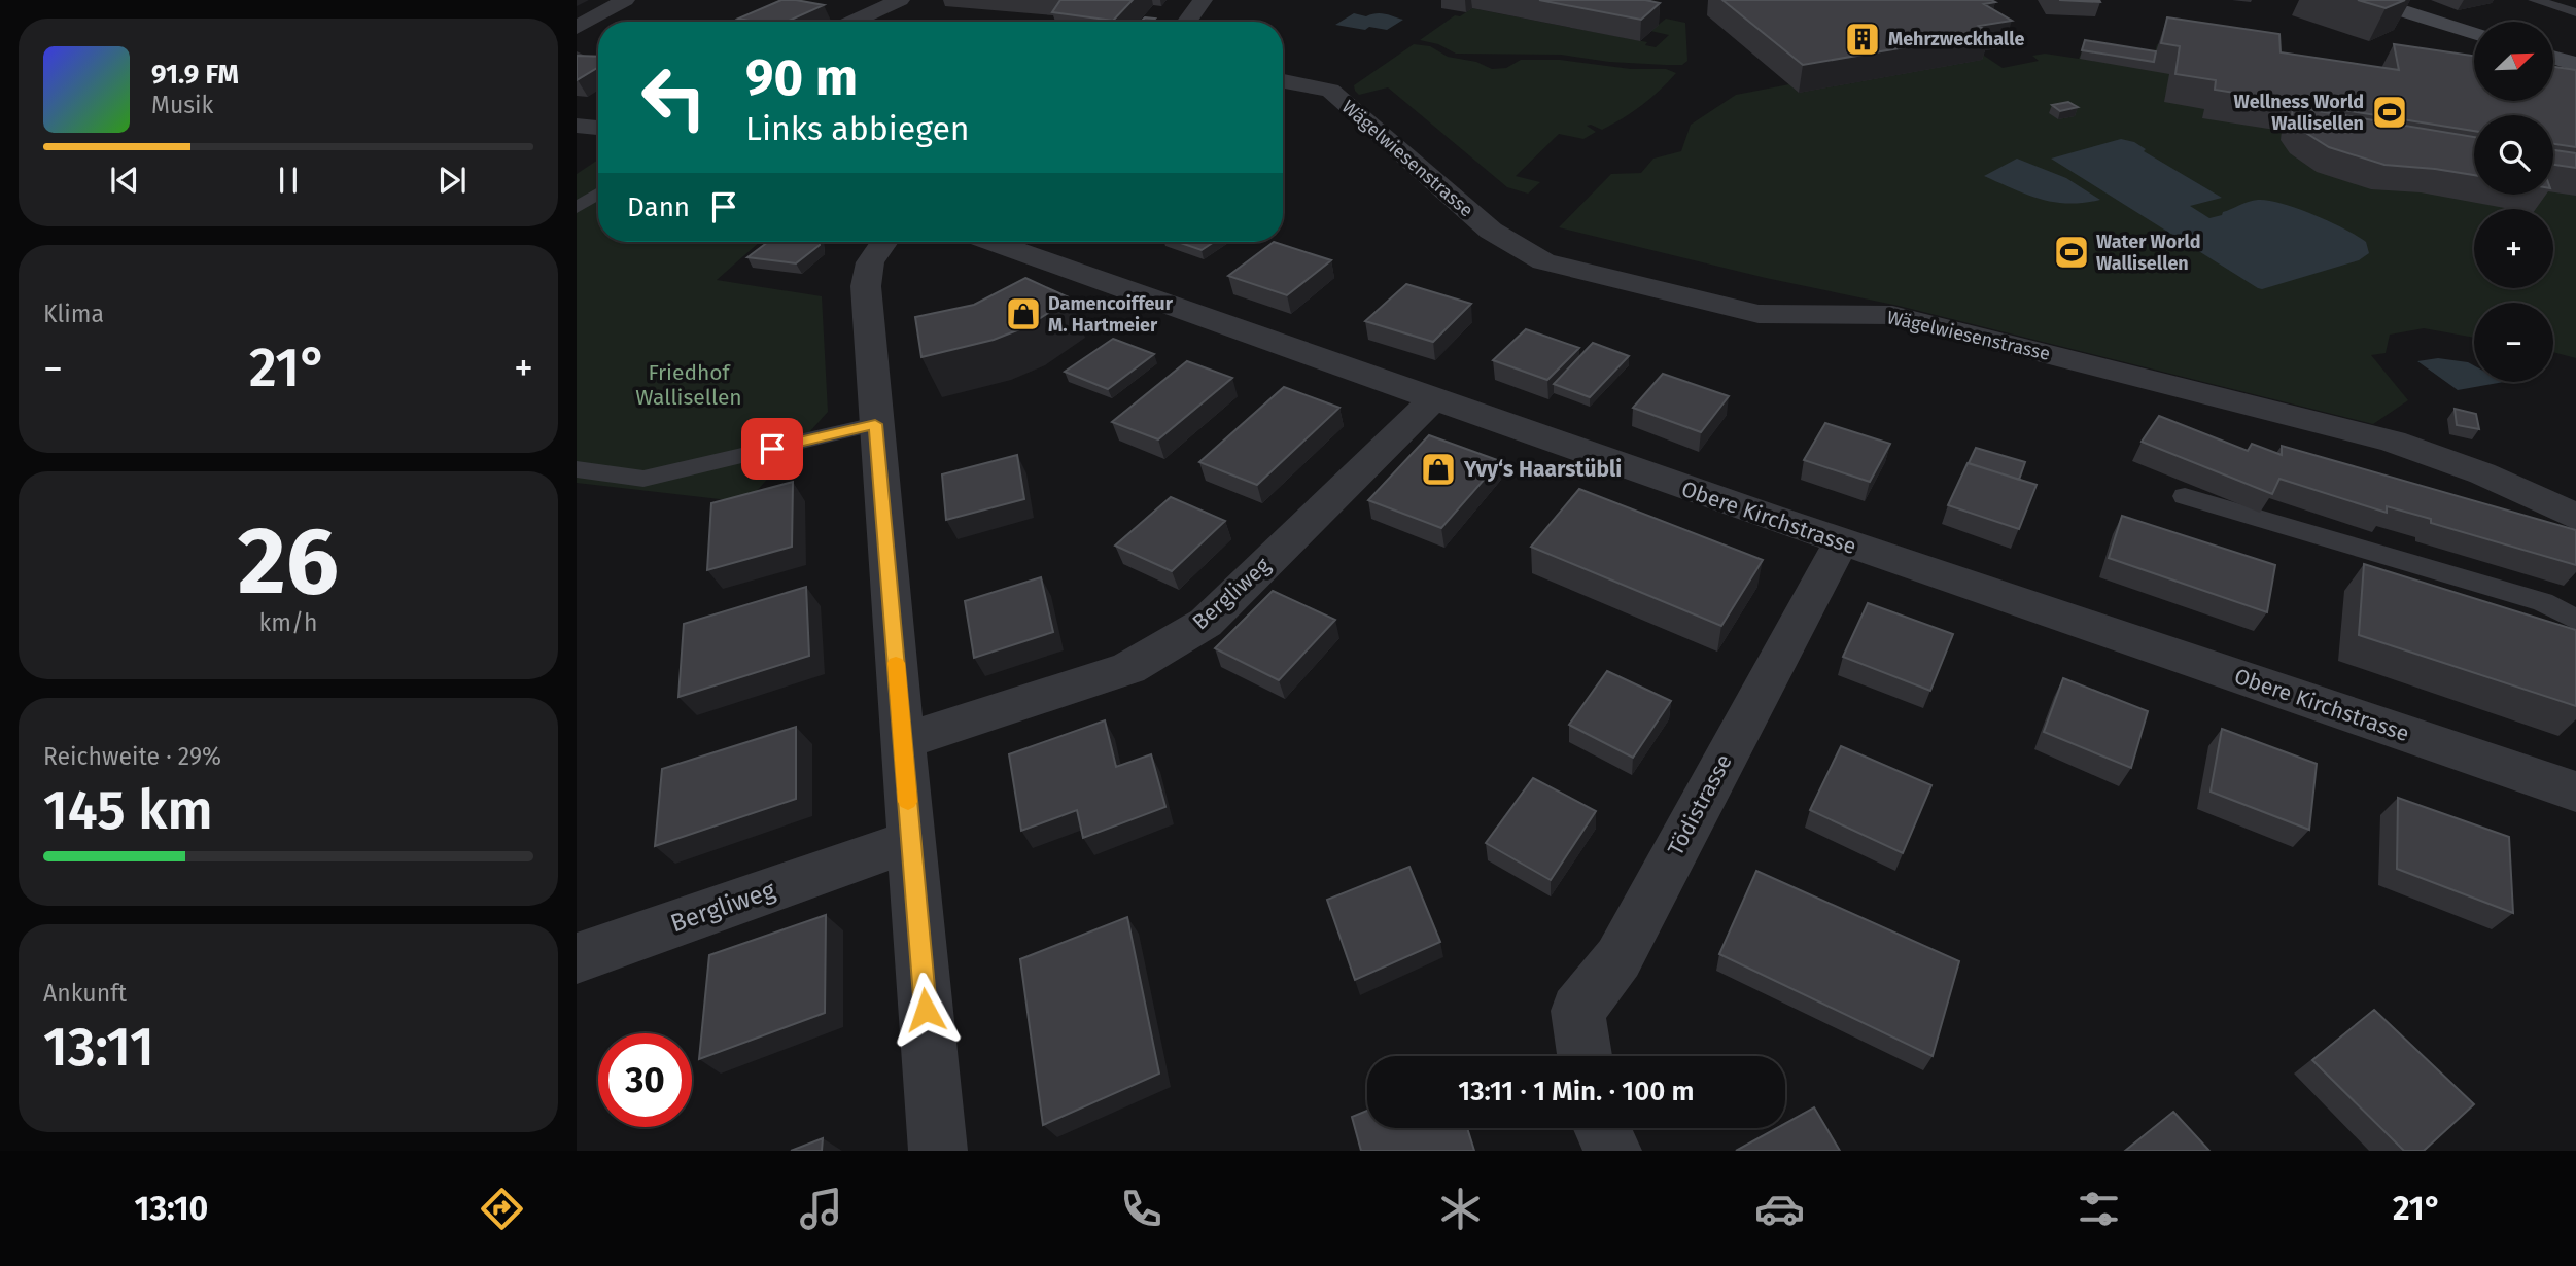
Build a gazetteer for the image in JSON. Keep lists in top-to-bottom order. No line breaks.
{"streets":{"street":["Wägelwiesenstrasse","Obere Kirchstrasse","Bergliweg","Tödistrasse"]},"crossings":[["Obere Kirchstrasse","Bergliweg"],["Obere Kirchstrasse","Tödistrasse"]],"parks":["Friedhof Wallisellen"],"places":{"building":["Mehrzweckhalle"],"sports":["Wellness World Wallisellen","Water World Wallisellen"],"shop":["Damencoiffeur M. Hartmeier","Yvy‘s Haarstübli"]},"north":"top right","page":{"map_buttons":["+","−"],"turn":["90 m","Links abbiegen"],"song":["91.9 FM","Musik"],"then":"Dann","tile":["Klima",["26","km/h"],["Reichweite · 29%","145 km"],["Ankunft","13:11"]],"heat":["−","21°","+"],"limit":"30","trip":"13:11 · 1 Min. · 100 m","tabs":["13:10","21°"]}}
